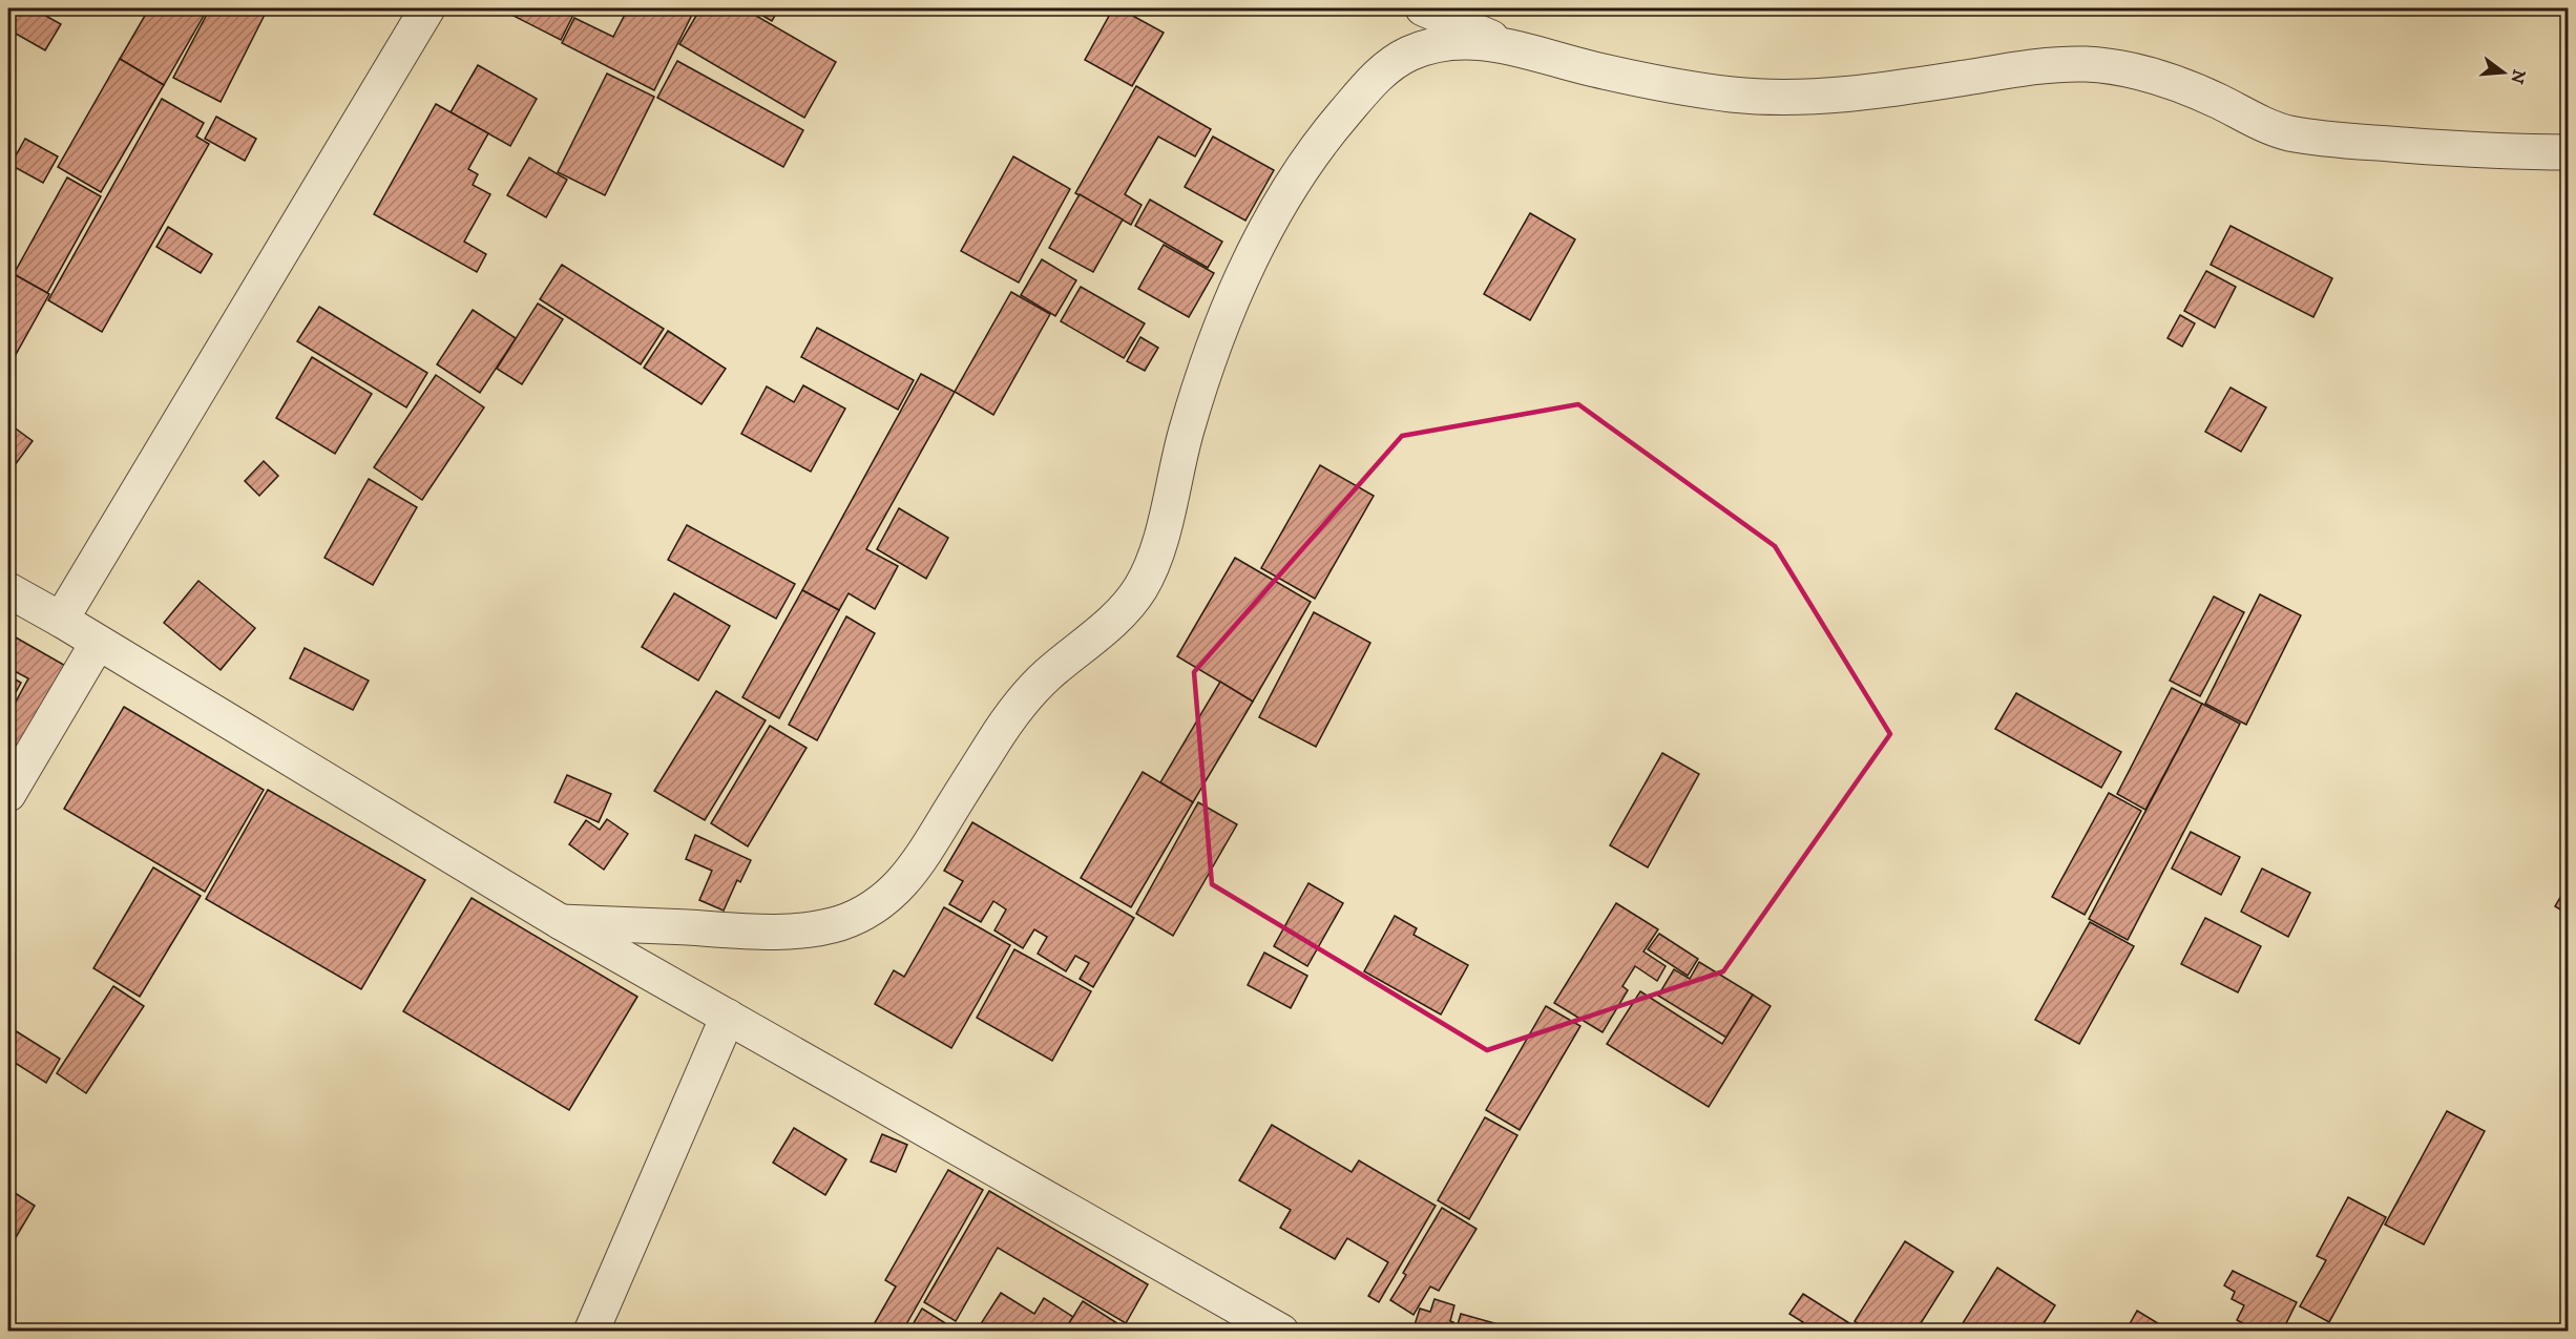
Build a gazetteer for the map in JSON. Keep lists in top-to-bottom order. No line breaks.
{"north":"right"}
